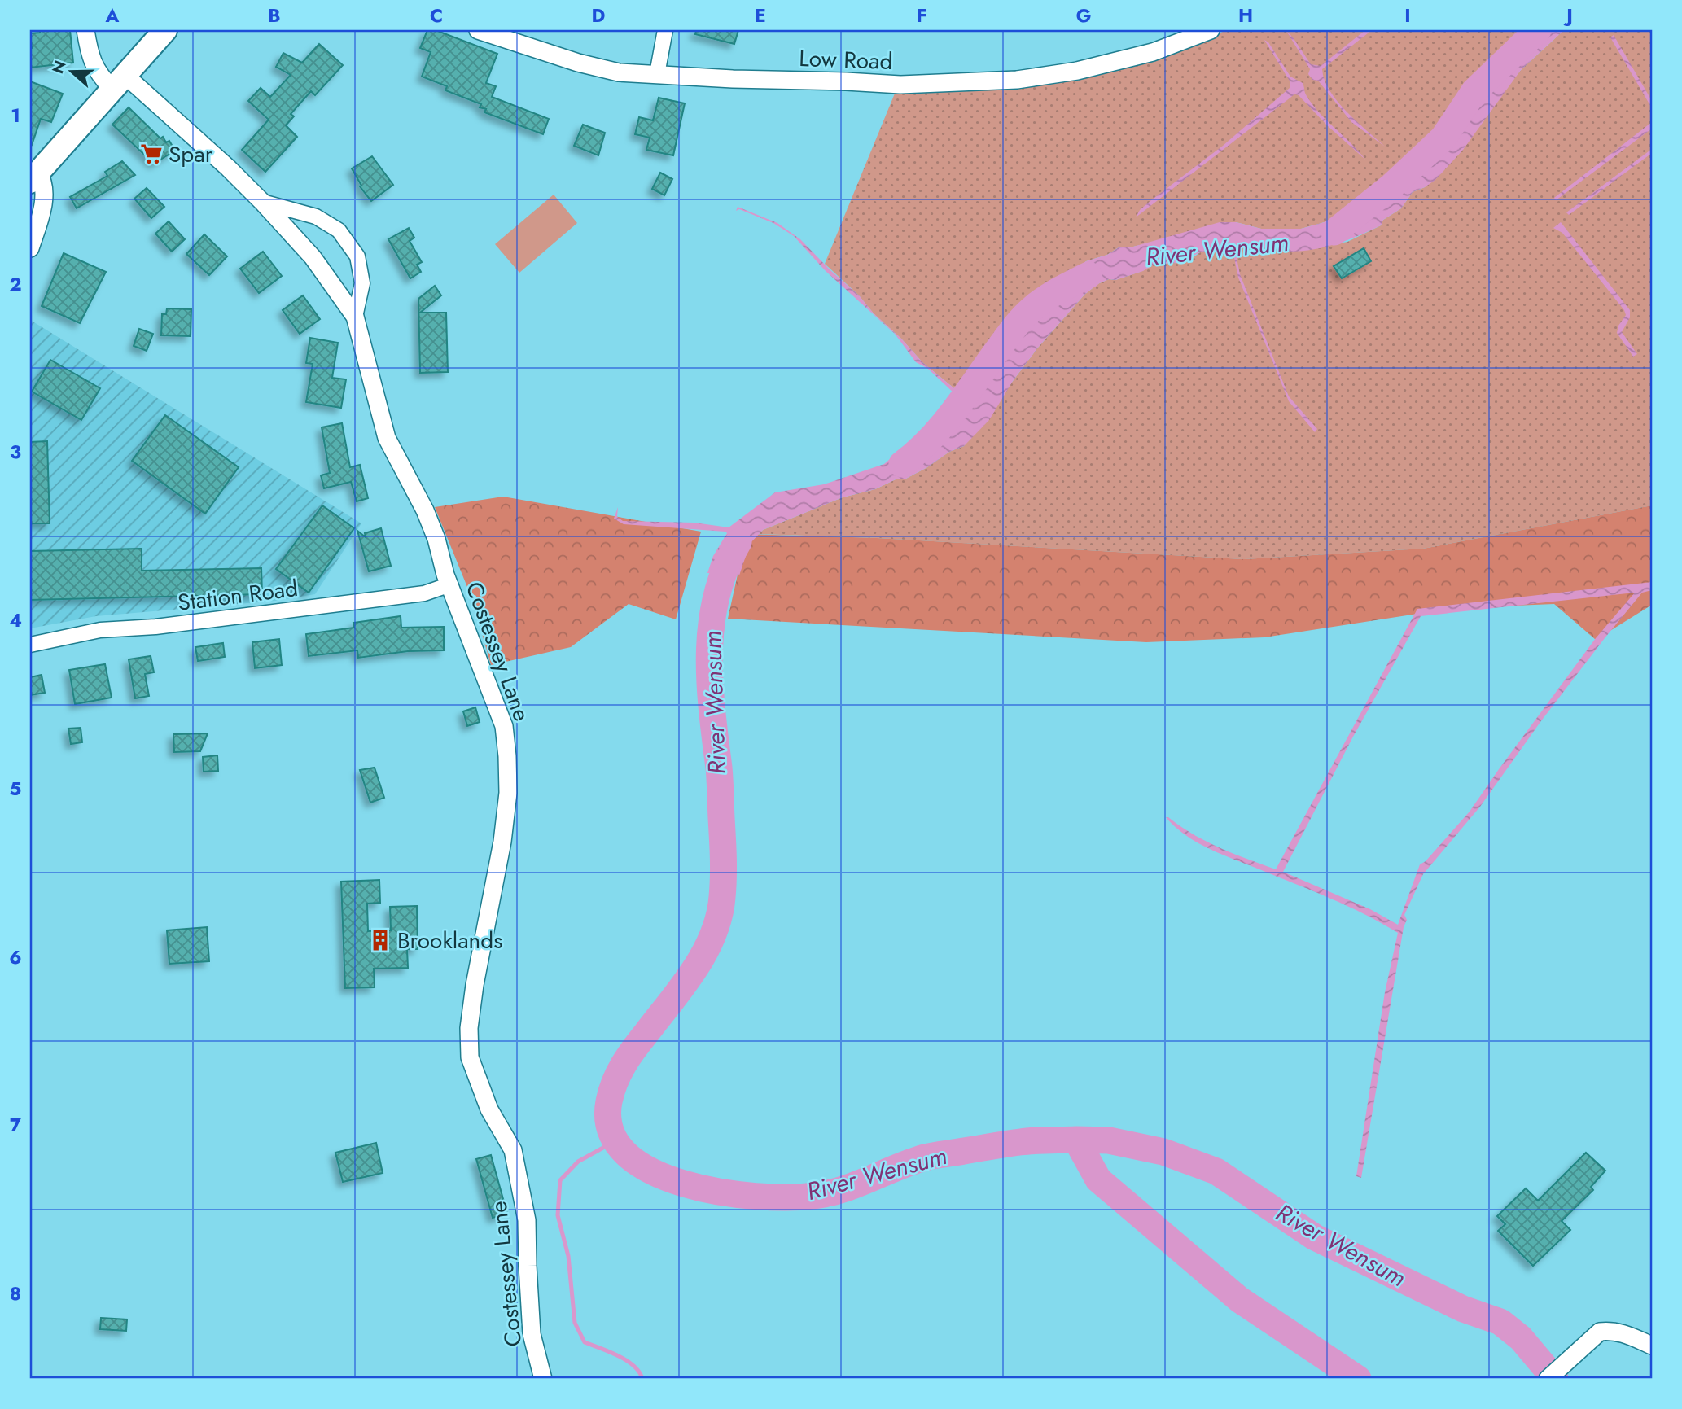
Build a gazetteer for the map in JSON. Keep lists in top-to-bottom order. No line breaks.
{"streets":{"street":["Low Road","Station Road","Costessey Lane"]},"crossings":[["Station Road","Costessey Lane"]],"water":["River Wensum"],"places":{"supermarket":["Spar"],"building":["Brooklands"]},"north":"left","grid":{"columns":["A","B","C","D","E","F","G","H","I","J"],"rows":["1","2","3","4","5","6","7","8"]}}
